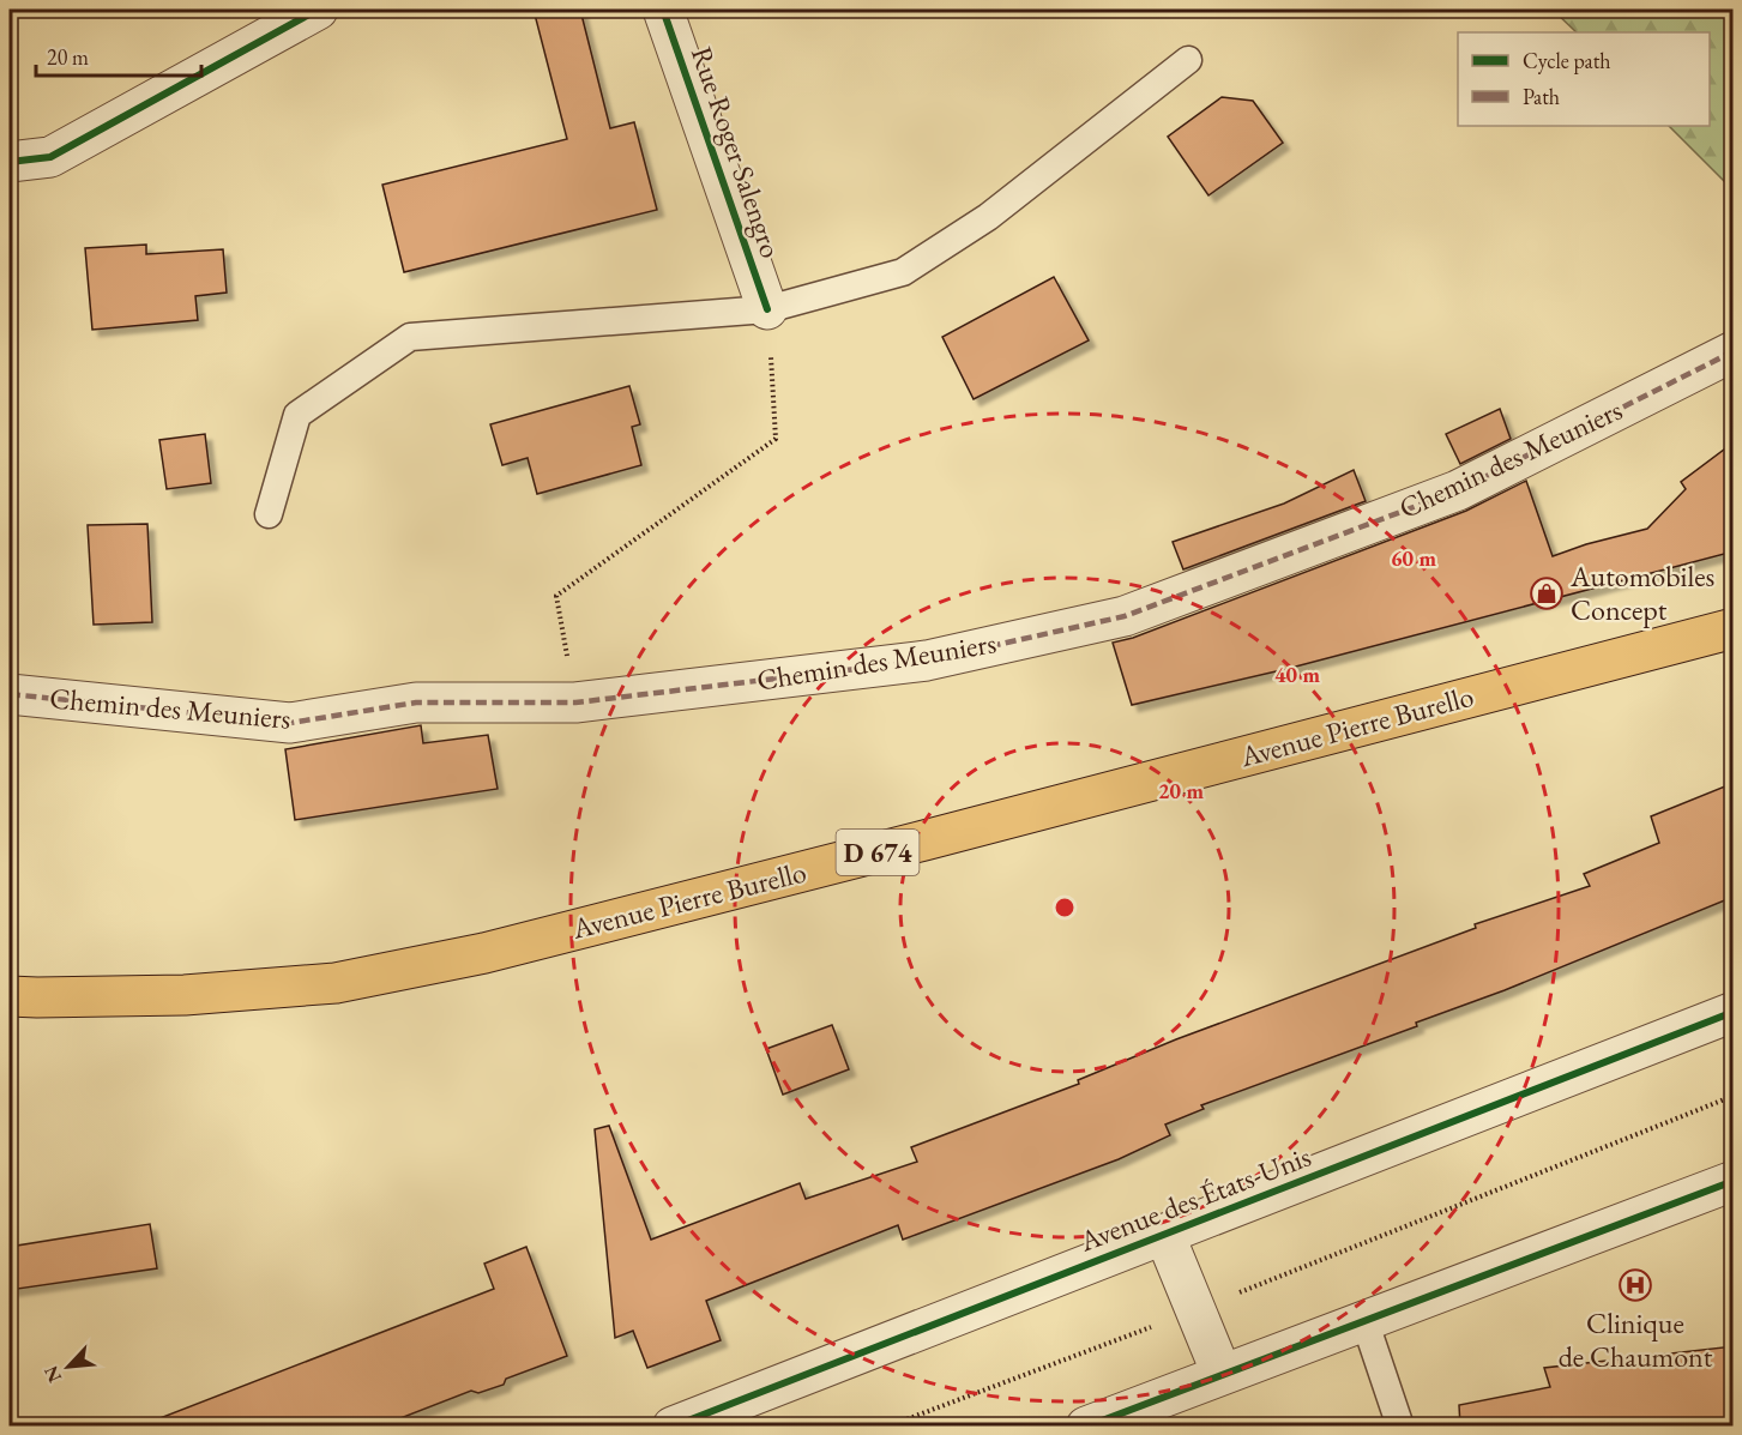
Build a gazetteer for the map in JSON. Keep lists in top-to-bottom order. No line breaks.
{"streets":{"main road":["Avenue Pierre Burello","D 674"],"street":["Rue Roger Salengro","Chemin des Meuniers","Avenue des États-Unis"]},"places":{"shop":["Automobiles Concept"],"hospital":["Clinique de Chaumont"]},"legend":["Cycle path","Path"],"scale_bar":"20 m","north":"bottom left","rings":["60 m","40 m","20 m"]}
